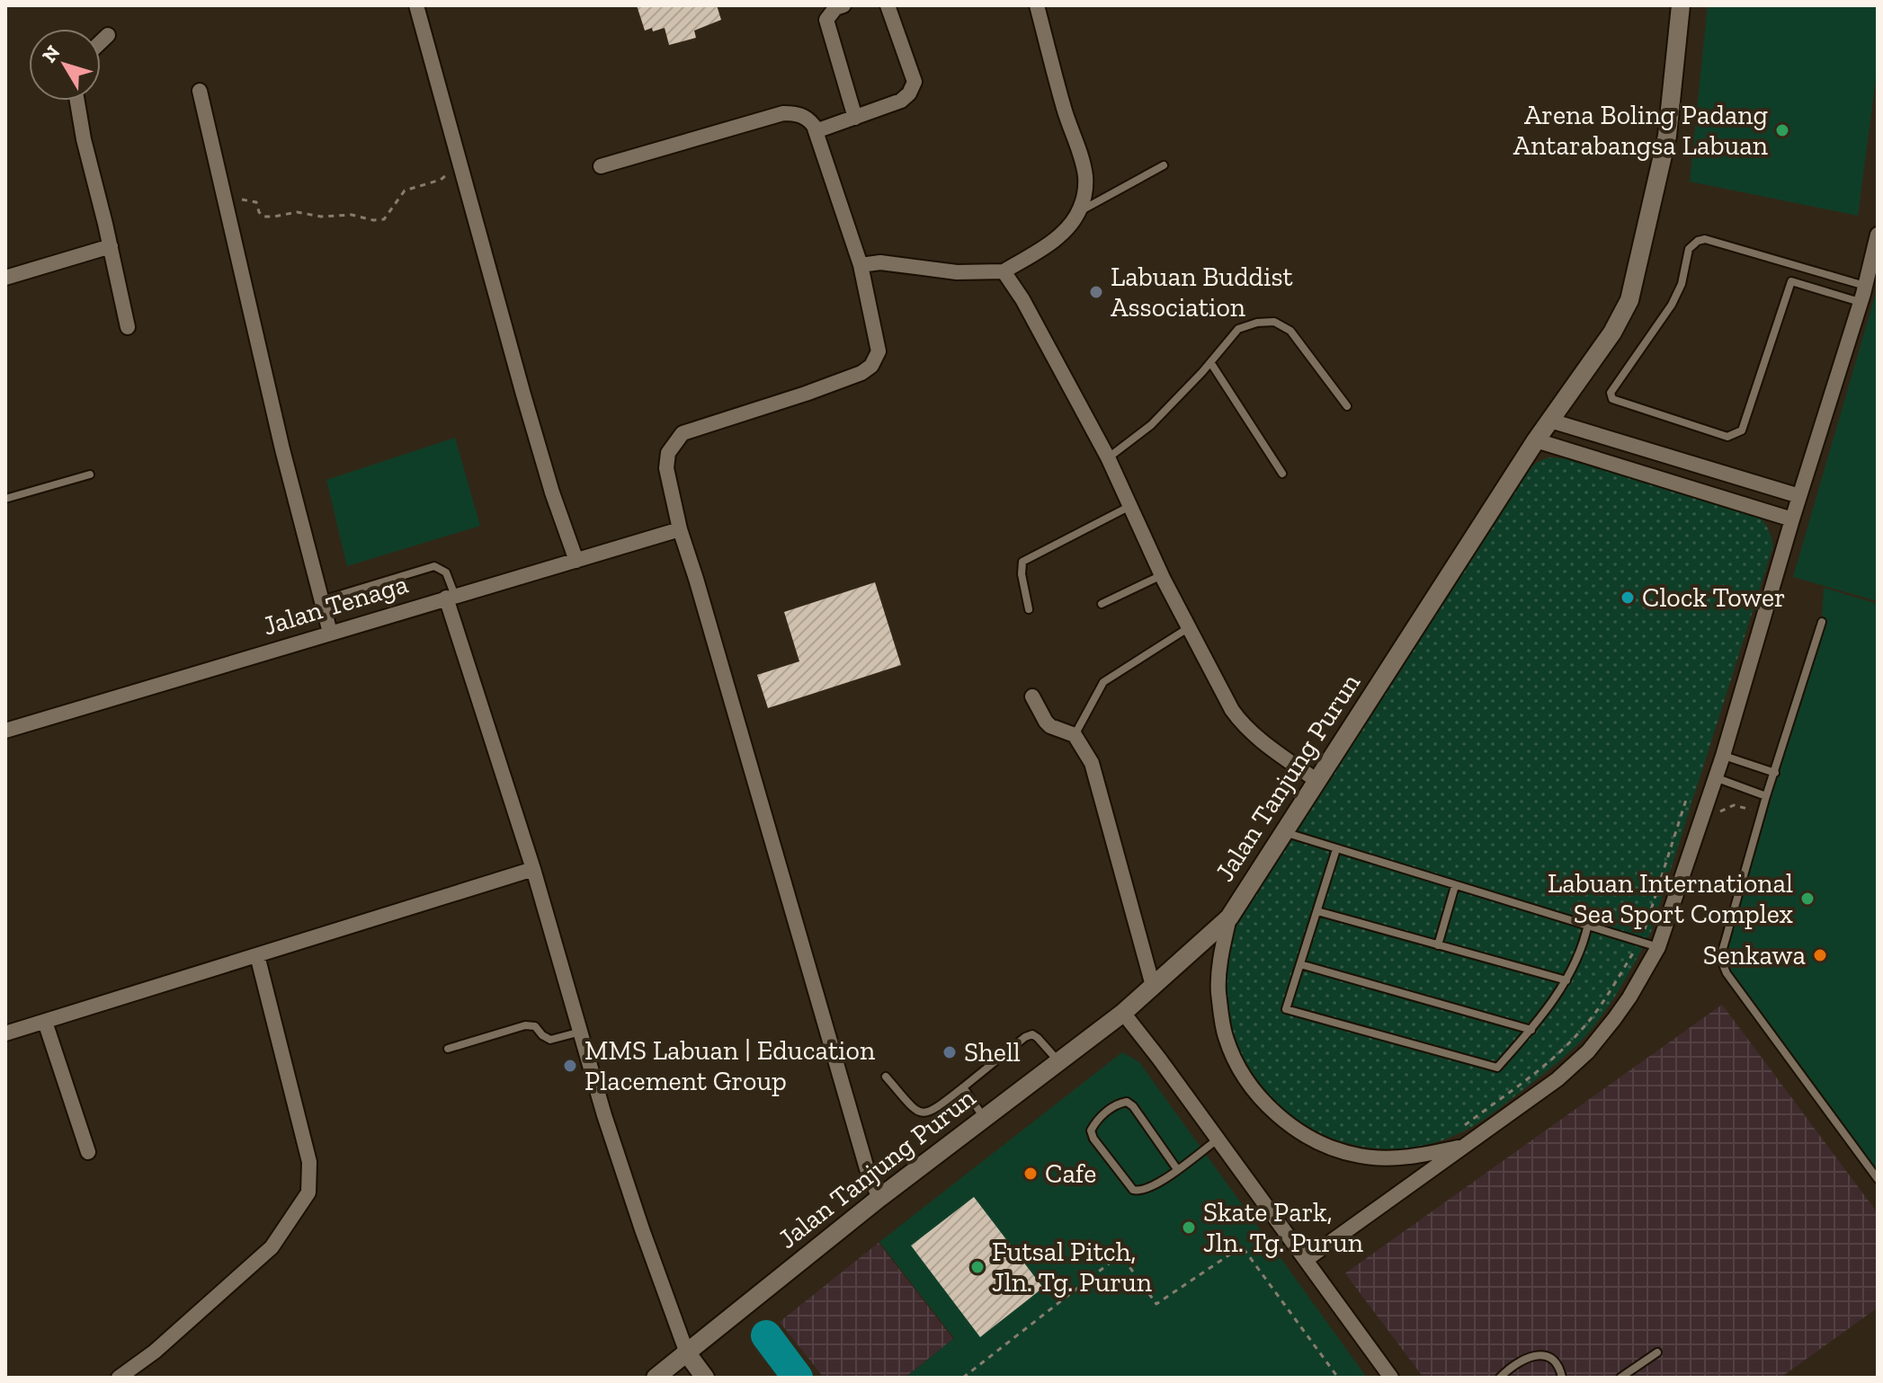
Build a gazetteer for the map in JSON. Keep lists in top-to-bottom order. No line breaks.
{"streets":{"street":["Jalan Tenaga","Jalan Tanjung Purun"]},"places":["Arena Boling Padang Antarabangsa Labuan","Labuan Buddist Association","Clock Tower","Labuan International Sea Sport Complex","Senkawa","Shell","MMS Labuan | Education Placement Group","Cafe","Skate Park, Jln. Tg. Purun","Futsal Pitch, Jln. Tg. Purun"],"north":"top left"}
